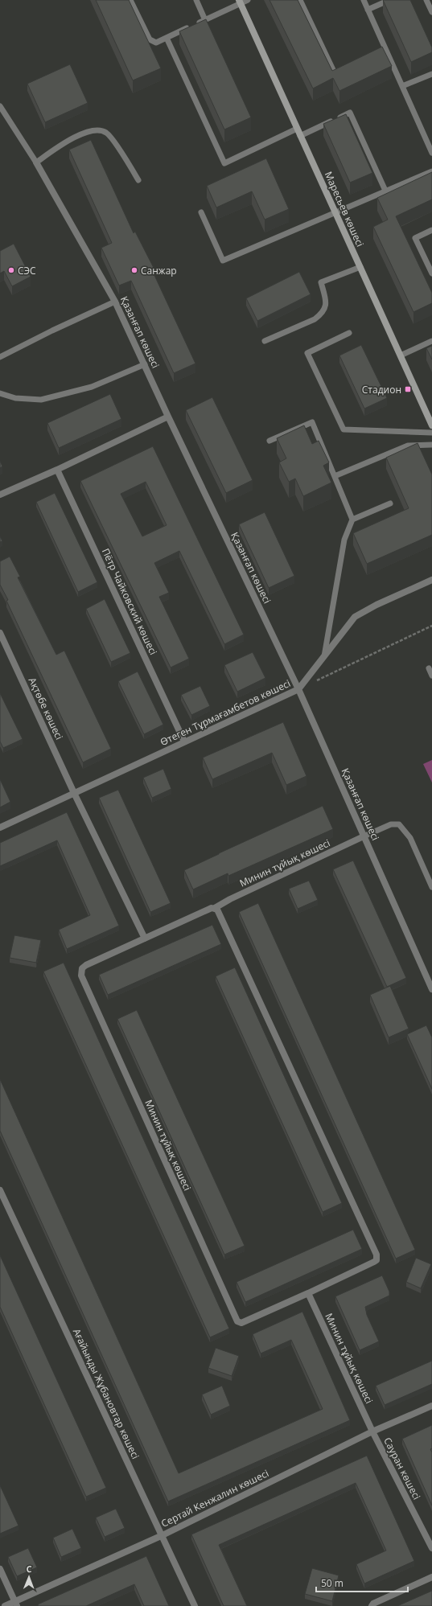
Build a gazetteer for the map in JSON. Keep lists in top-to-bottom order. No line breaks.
{"streets":{"main road":["Маресьев көшесі"],"street":["Қазанғап көшесі","Пётр Чайковский көшесі","Ақтөбе көшесі","Өтеген Тұрмағамбетов көшесі","Минин тұйық көшесі","Ағайынды Жұбановтар көшесі","Сауран көшесі","Сертай Кенжалин көшесі"]},"crossings":[["Қазанғап көшесі","Өтеген Тұрмағамбетов көшесі"],["Қазанғап көшесі","Минин тұйық көшесі"],["Пётр Чайковский көшесі","Өтеген Тұрмағамбетов көшесі"],["Ақтөбе көшесі","Өтеген Тұрмағамбетов көшесі"],["Минин тұйық көшесі","Сауран көшесі"],["Минин тұйық көшесі","Сертай Кенжалин көшесі"],["Ағайынды Жұбановтар көшесі","Сертай Кенжалин көшесі"],["Сауран көшесі","Сертай Кенжалин көшесі"]],"places":{"other":["СЭС","Санжар"],"transit":["Стадион"]},"scale_bar":"50 m","north":"top"}
